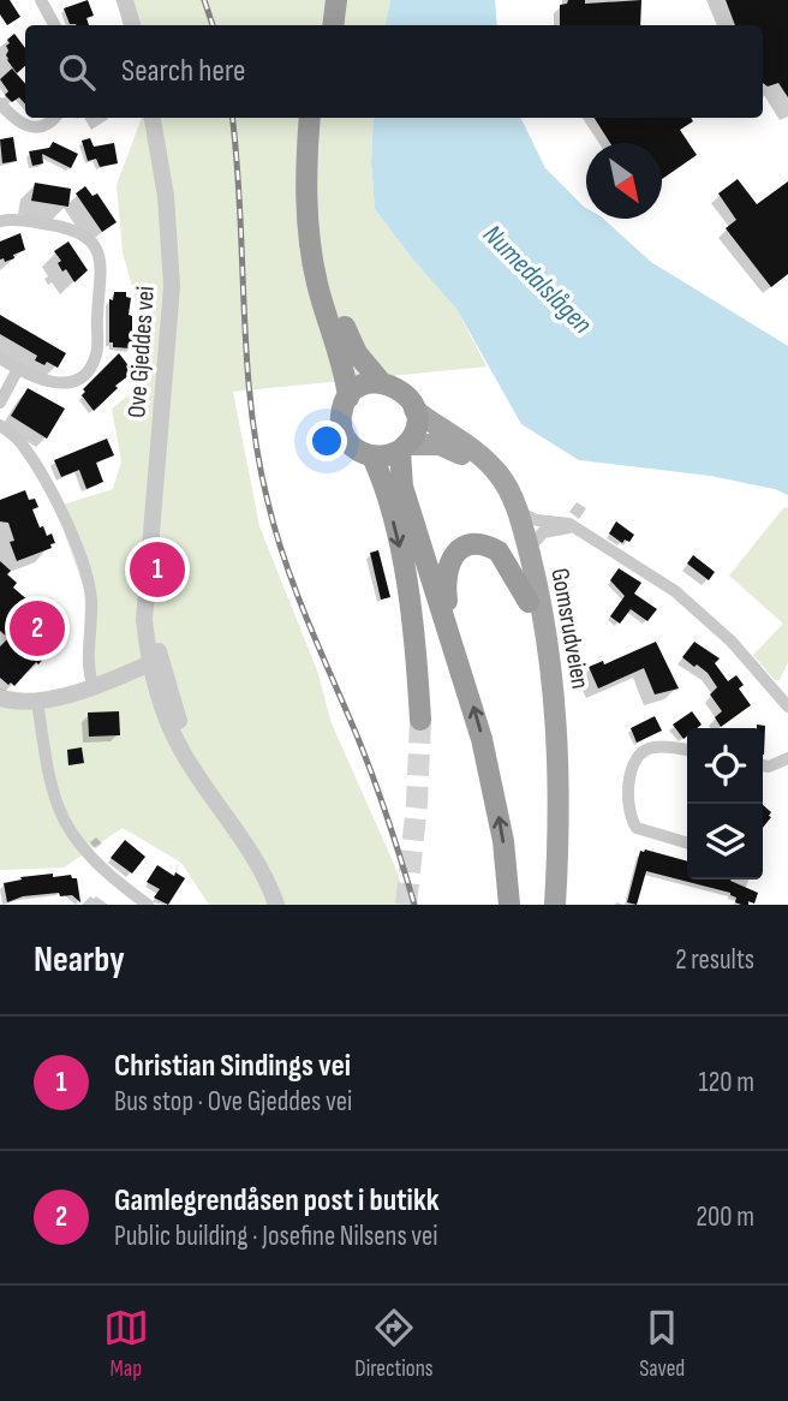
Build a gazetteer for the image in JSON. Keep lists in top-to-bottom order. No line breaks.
{"streets":{"main road":["Gomsrudveien"],"street":["Ove Gjeddes vei"]},"water":["Numedalslågen"],"north":"bottom right","page":{"search":"Search here","pins":["1","2"],"heading":["Nearby","2 results"],"list":[{"mark":"1","name":"Christian Sindings vei","note":"Bus stop · Ove Gjeddes vei","value":"120 m"},{"mark":"2","name":"Gamlegrendåsen post i butikk","note":"Public building · Josefine Nilsens vei","value":"200 m"}],"nav":["Map","Directions","Saved"]}}
